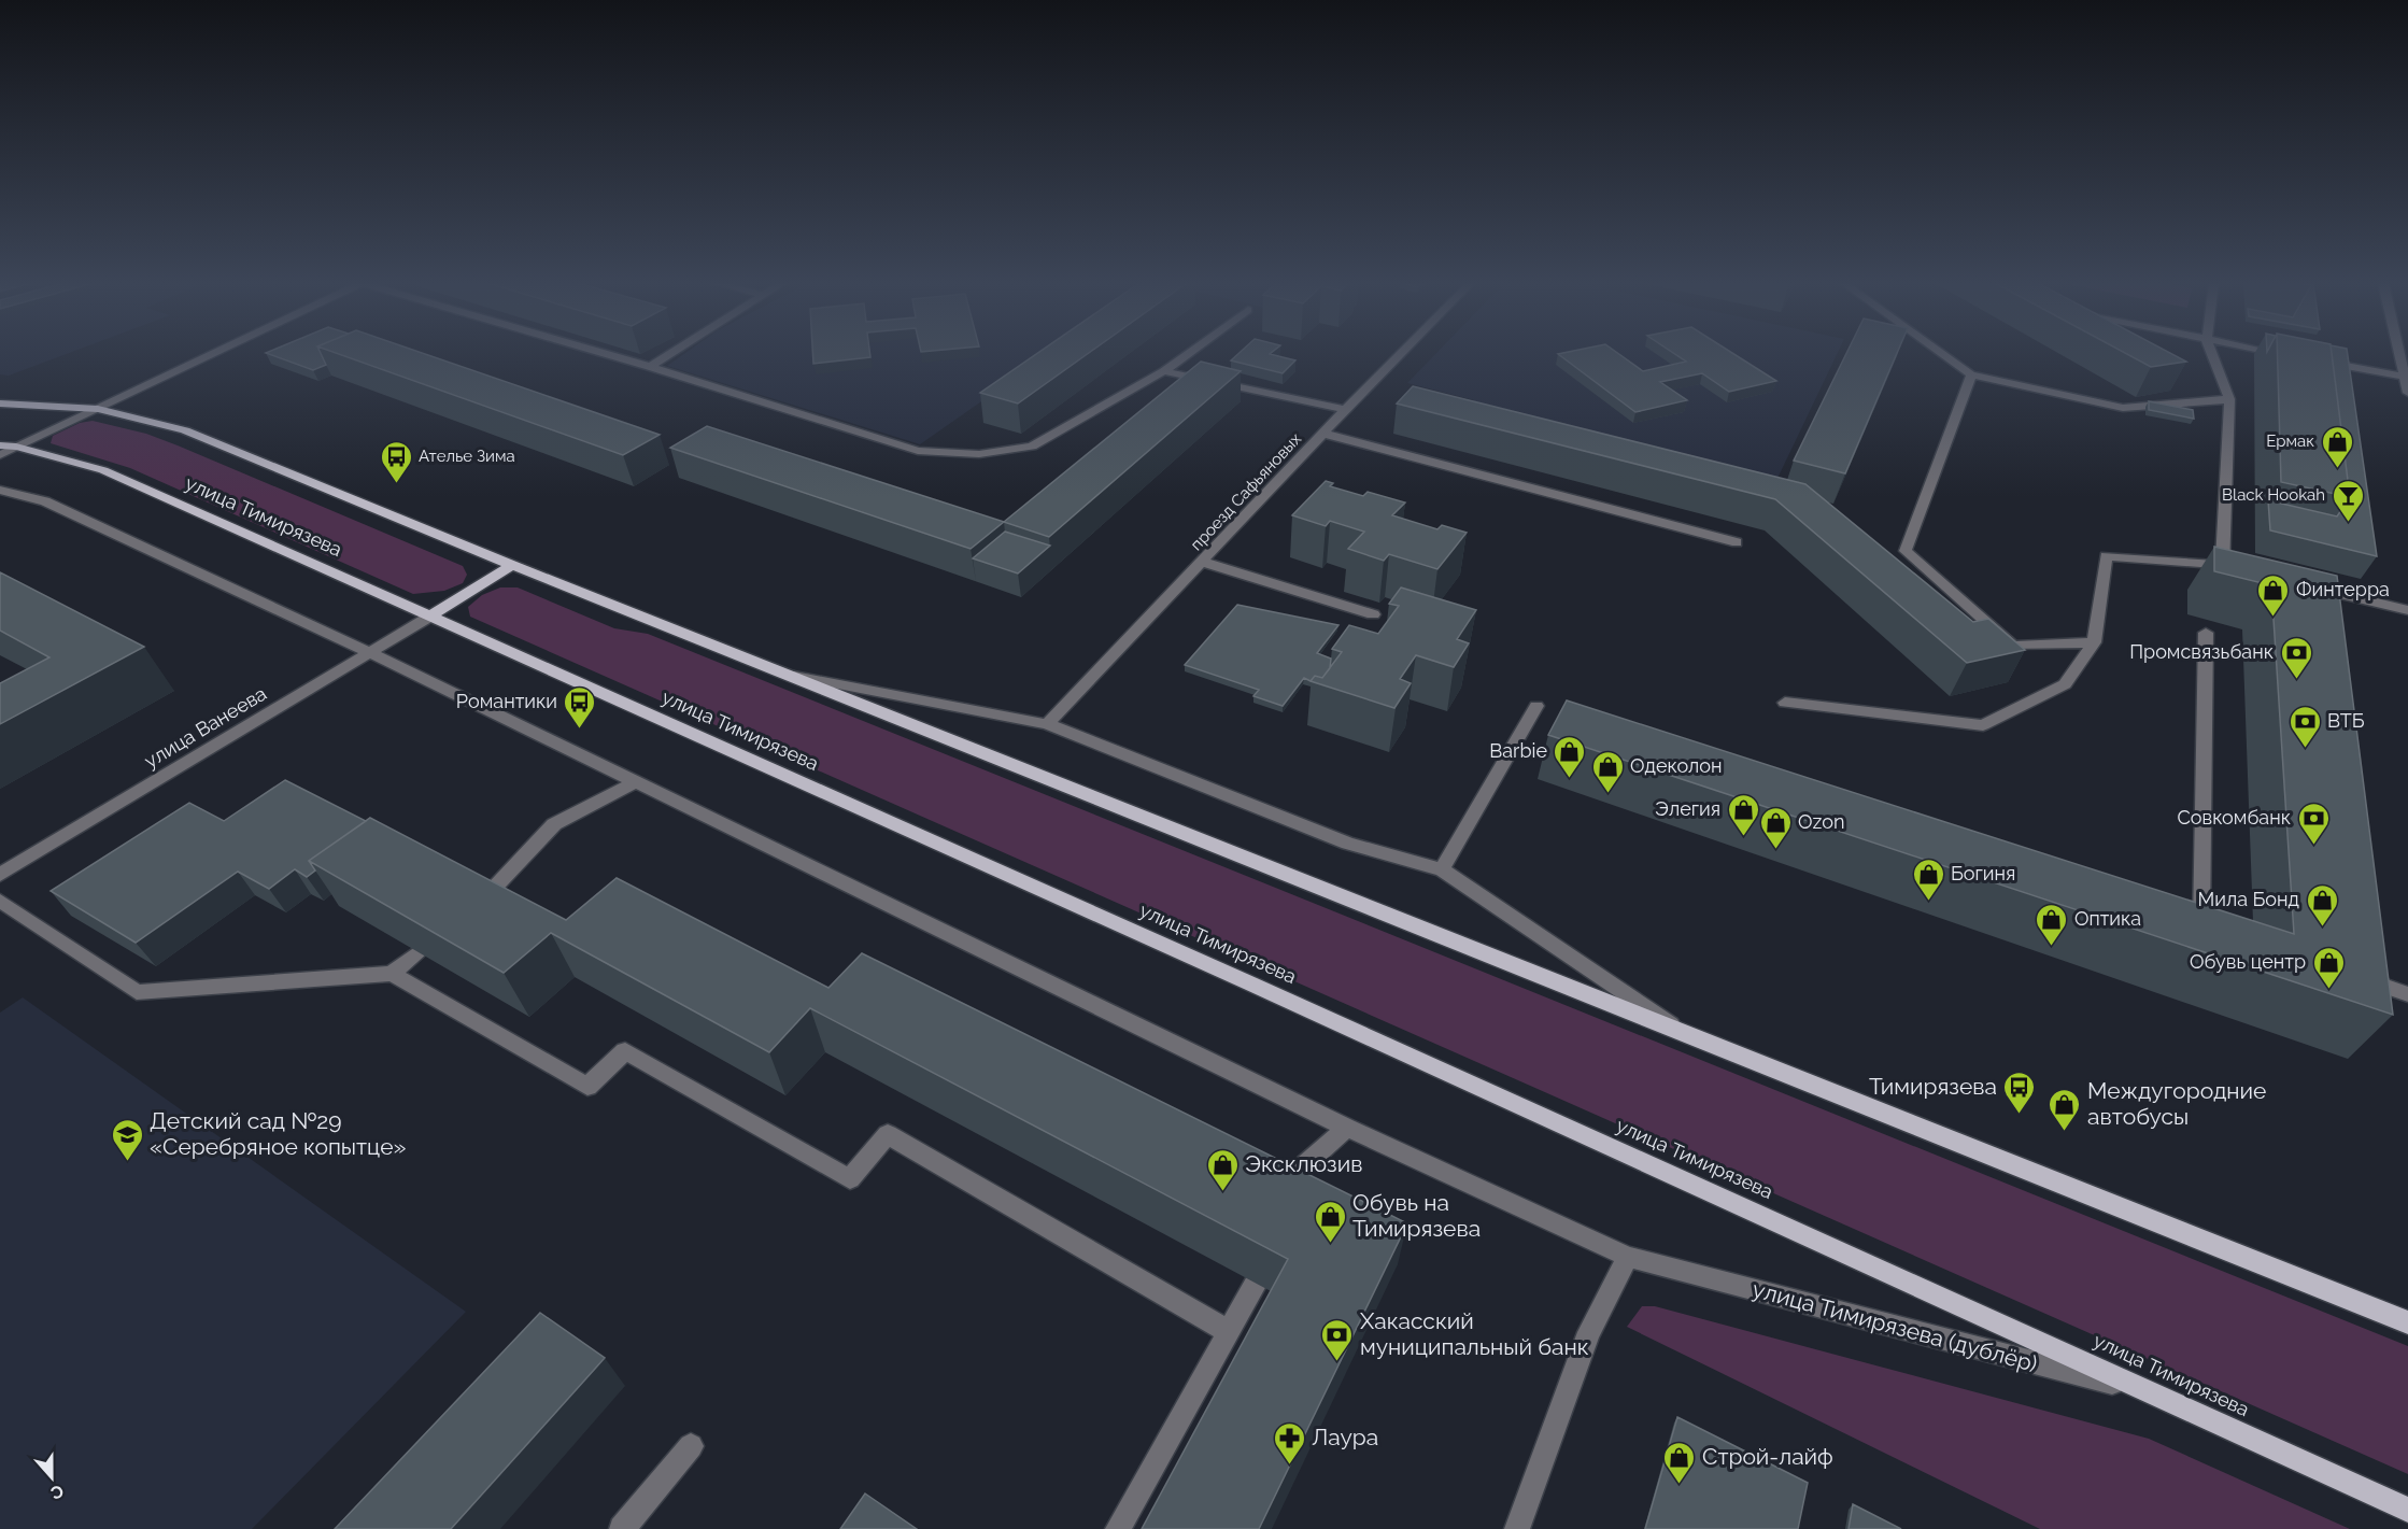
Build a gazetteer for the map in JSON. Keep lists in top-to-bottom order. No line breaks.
{"streets":{"main road":["улица Тимирязева"],"street":["проезд Сафьяновых","улица Ванеева","улица Тимирязева (дублёр)"]},"crossings":[["улица Тимирязева","улица Ванеева"],["улица Тимирязева","улица Тимирязева (дублёр)"],["улица Ванеева","улица Тимирязева (дублёр)"]],"places":{"shop":["Ермак","Финтерра","Barbie","Одеколон","Элегия","Ozon","Богиня","Мила Бонд","Оптика","Обувь центр","Междугородние автобусы","Эксклюзив","Обувь на Тимирязева","Строй-лайф"],"bus stop":["Ателье Зима","Романтики","Тимирязева"],"bar":["Black Hookah"],"bank":["Промсвязьбанк","ВТБ","Совкомбанк","Хакасский муниципальный банк"],"school or university":["Детский сад №29 «Серебряное копытце»"],"pharmacy":["Лаура"]},"north":"bottom"}
